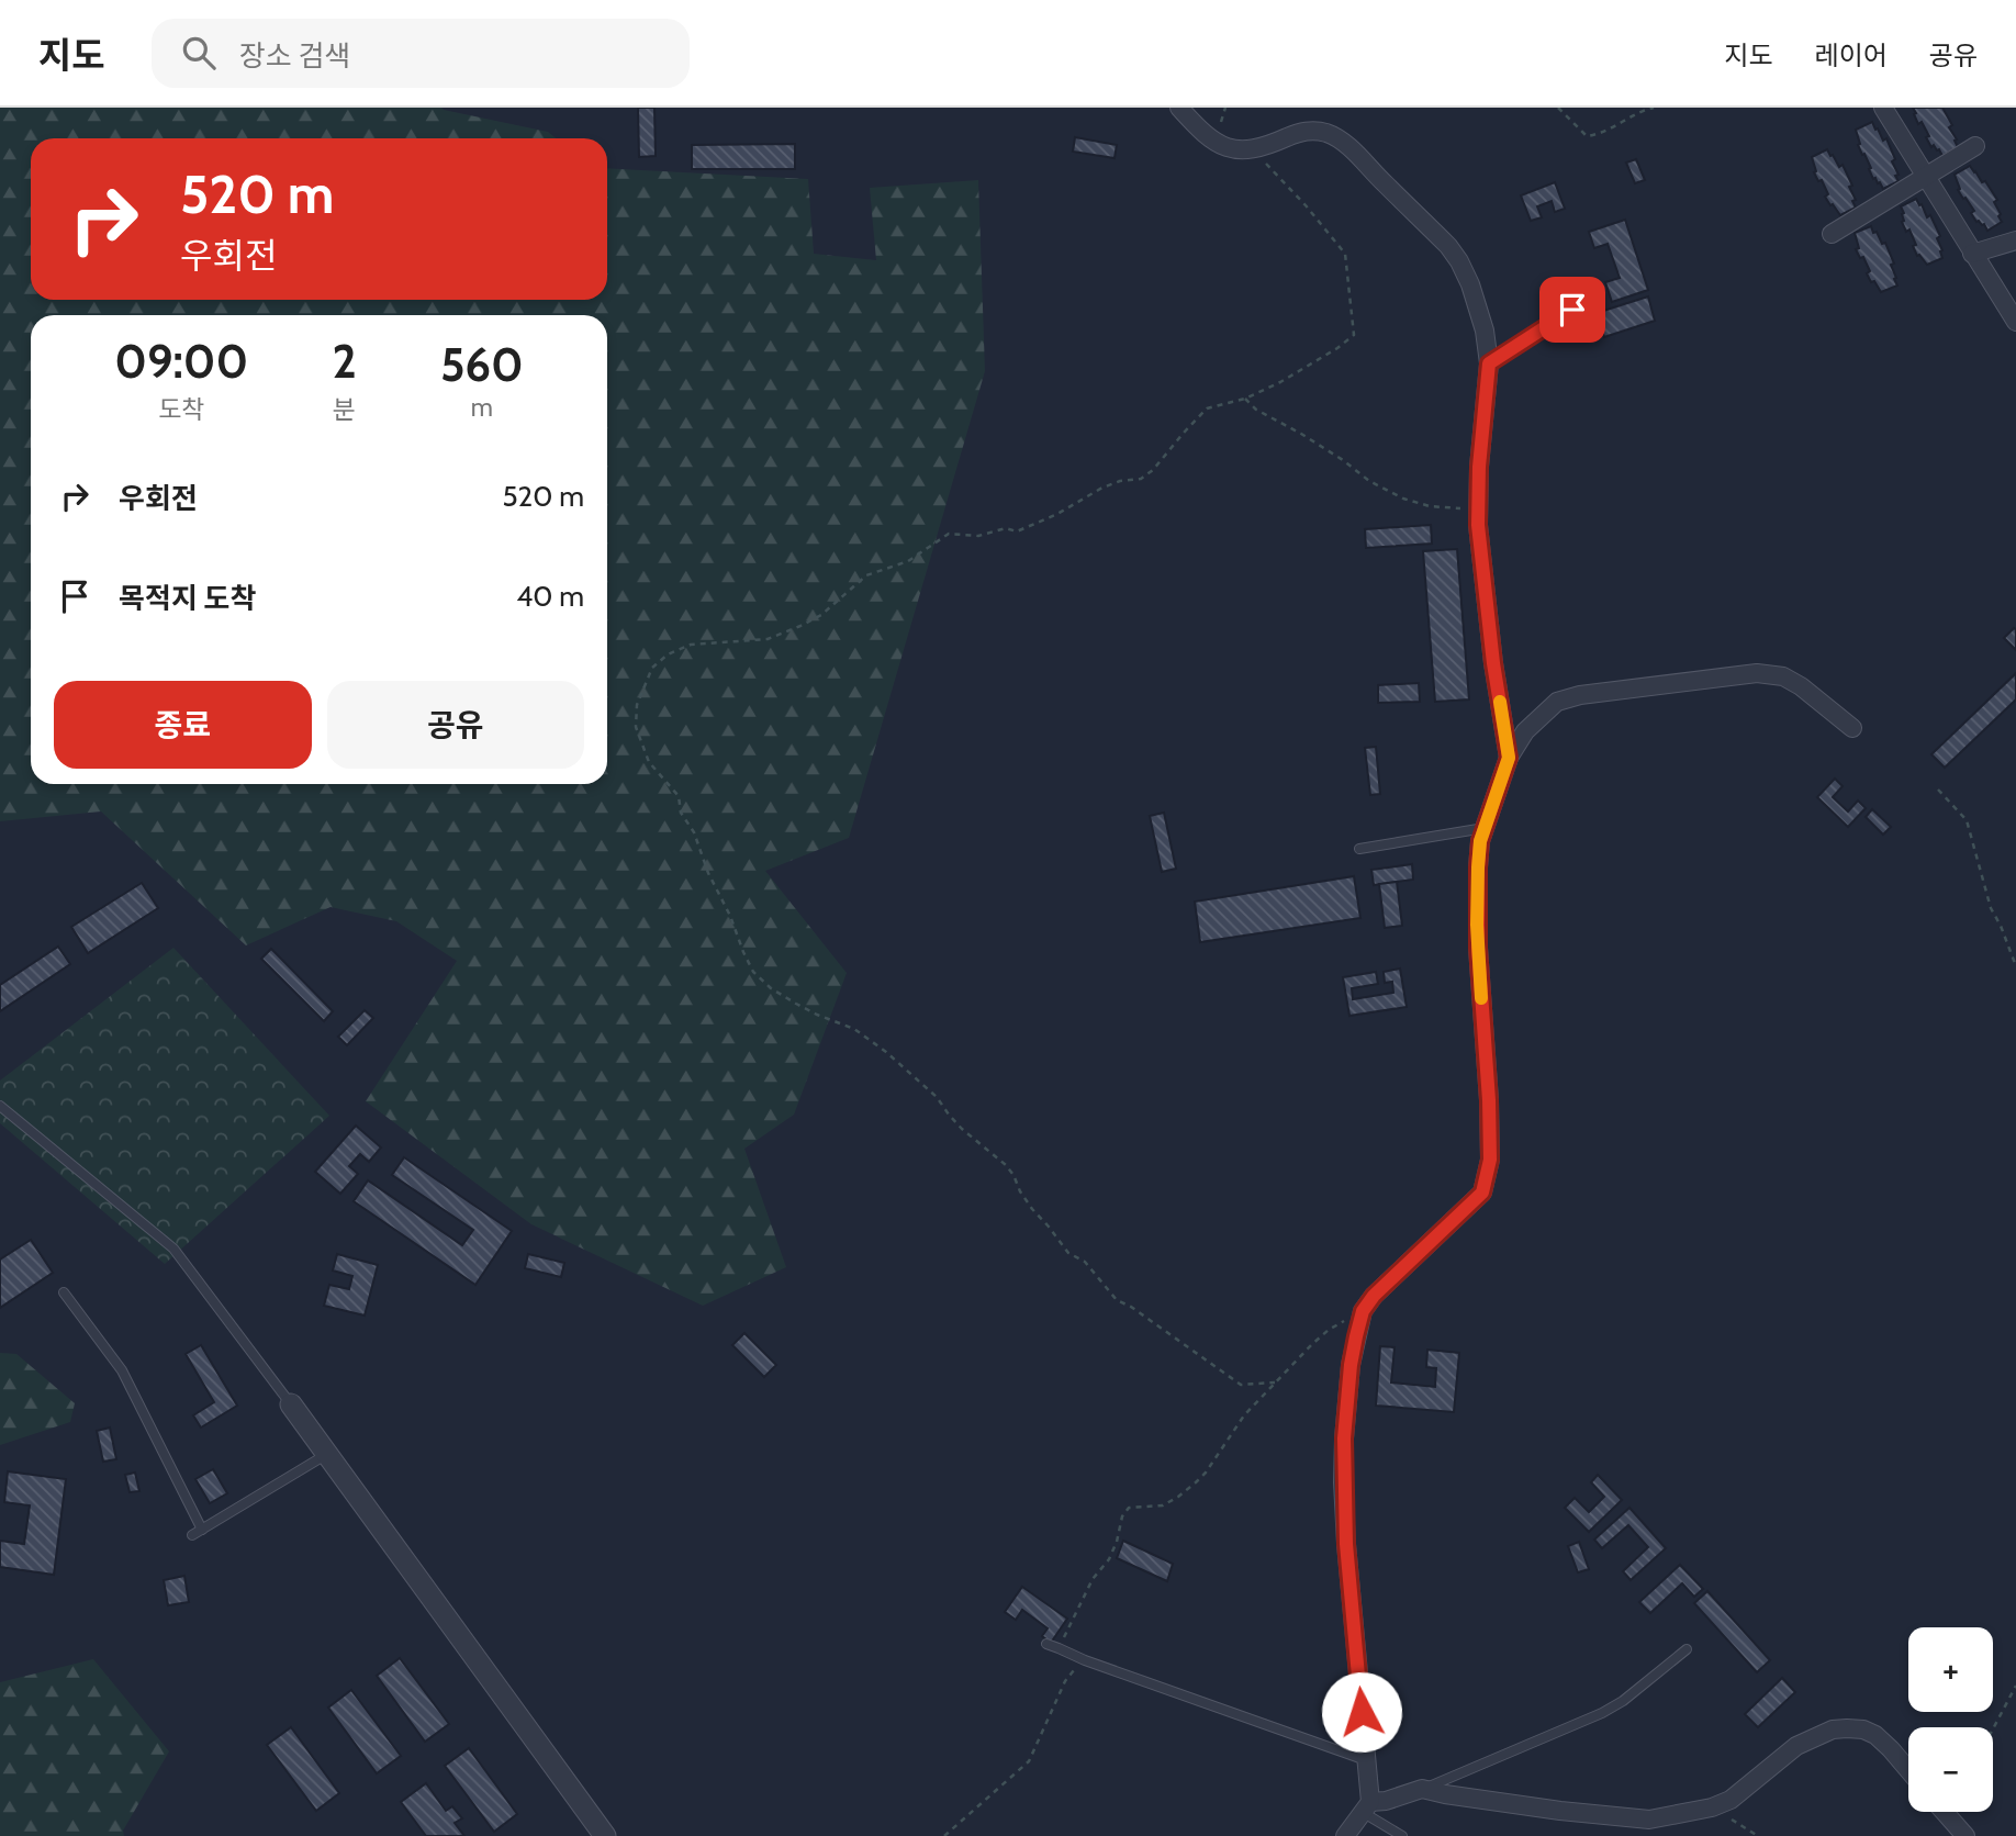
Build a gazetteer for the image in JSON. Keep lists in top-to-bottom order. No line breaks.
{"page":{"header":"지도","search":"장소 검색","nav":["지도","레이어","공유"],"turn":["520 m","우회전"],"eta":["09:00","도착","2","분","560","m"],"list":[{"name":"우회전","value":"520 m"},{"name":"목적지 도착","value":"40 m"}],"buttons":["종료","공유"],"map_buttons":["+","−"]}}
